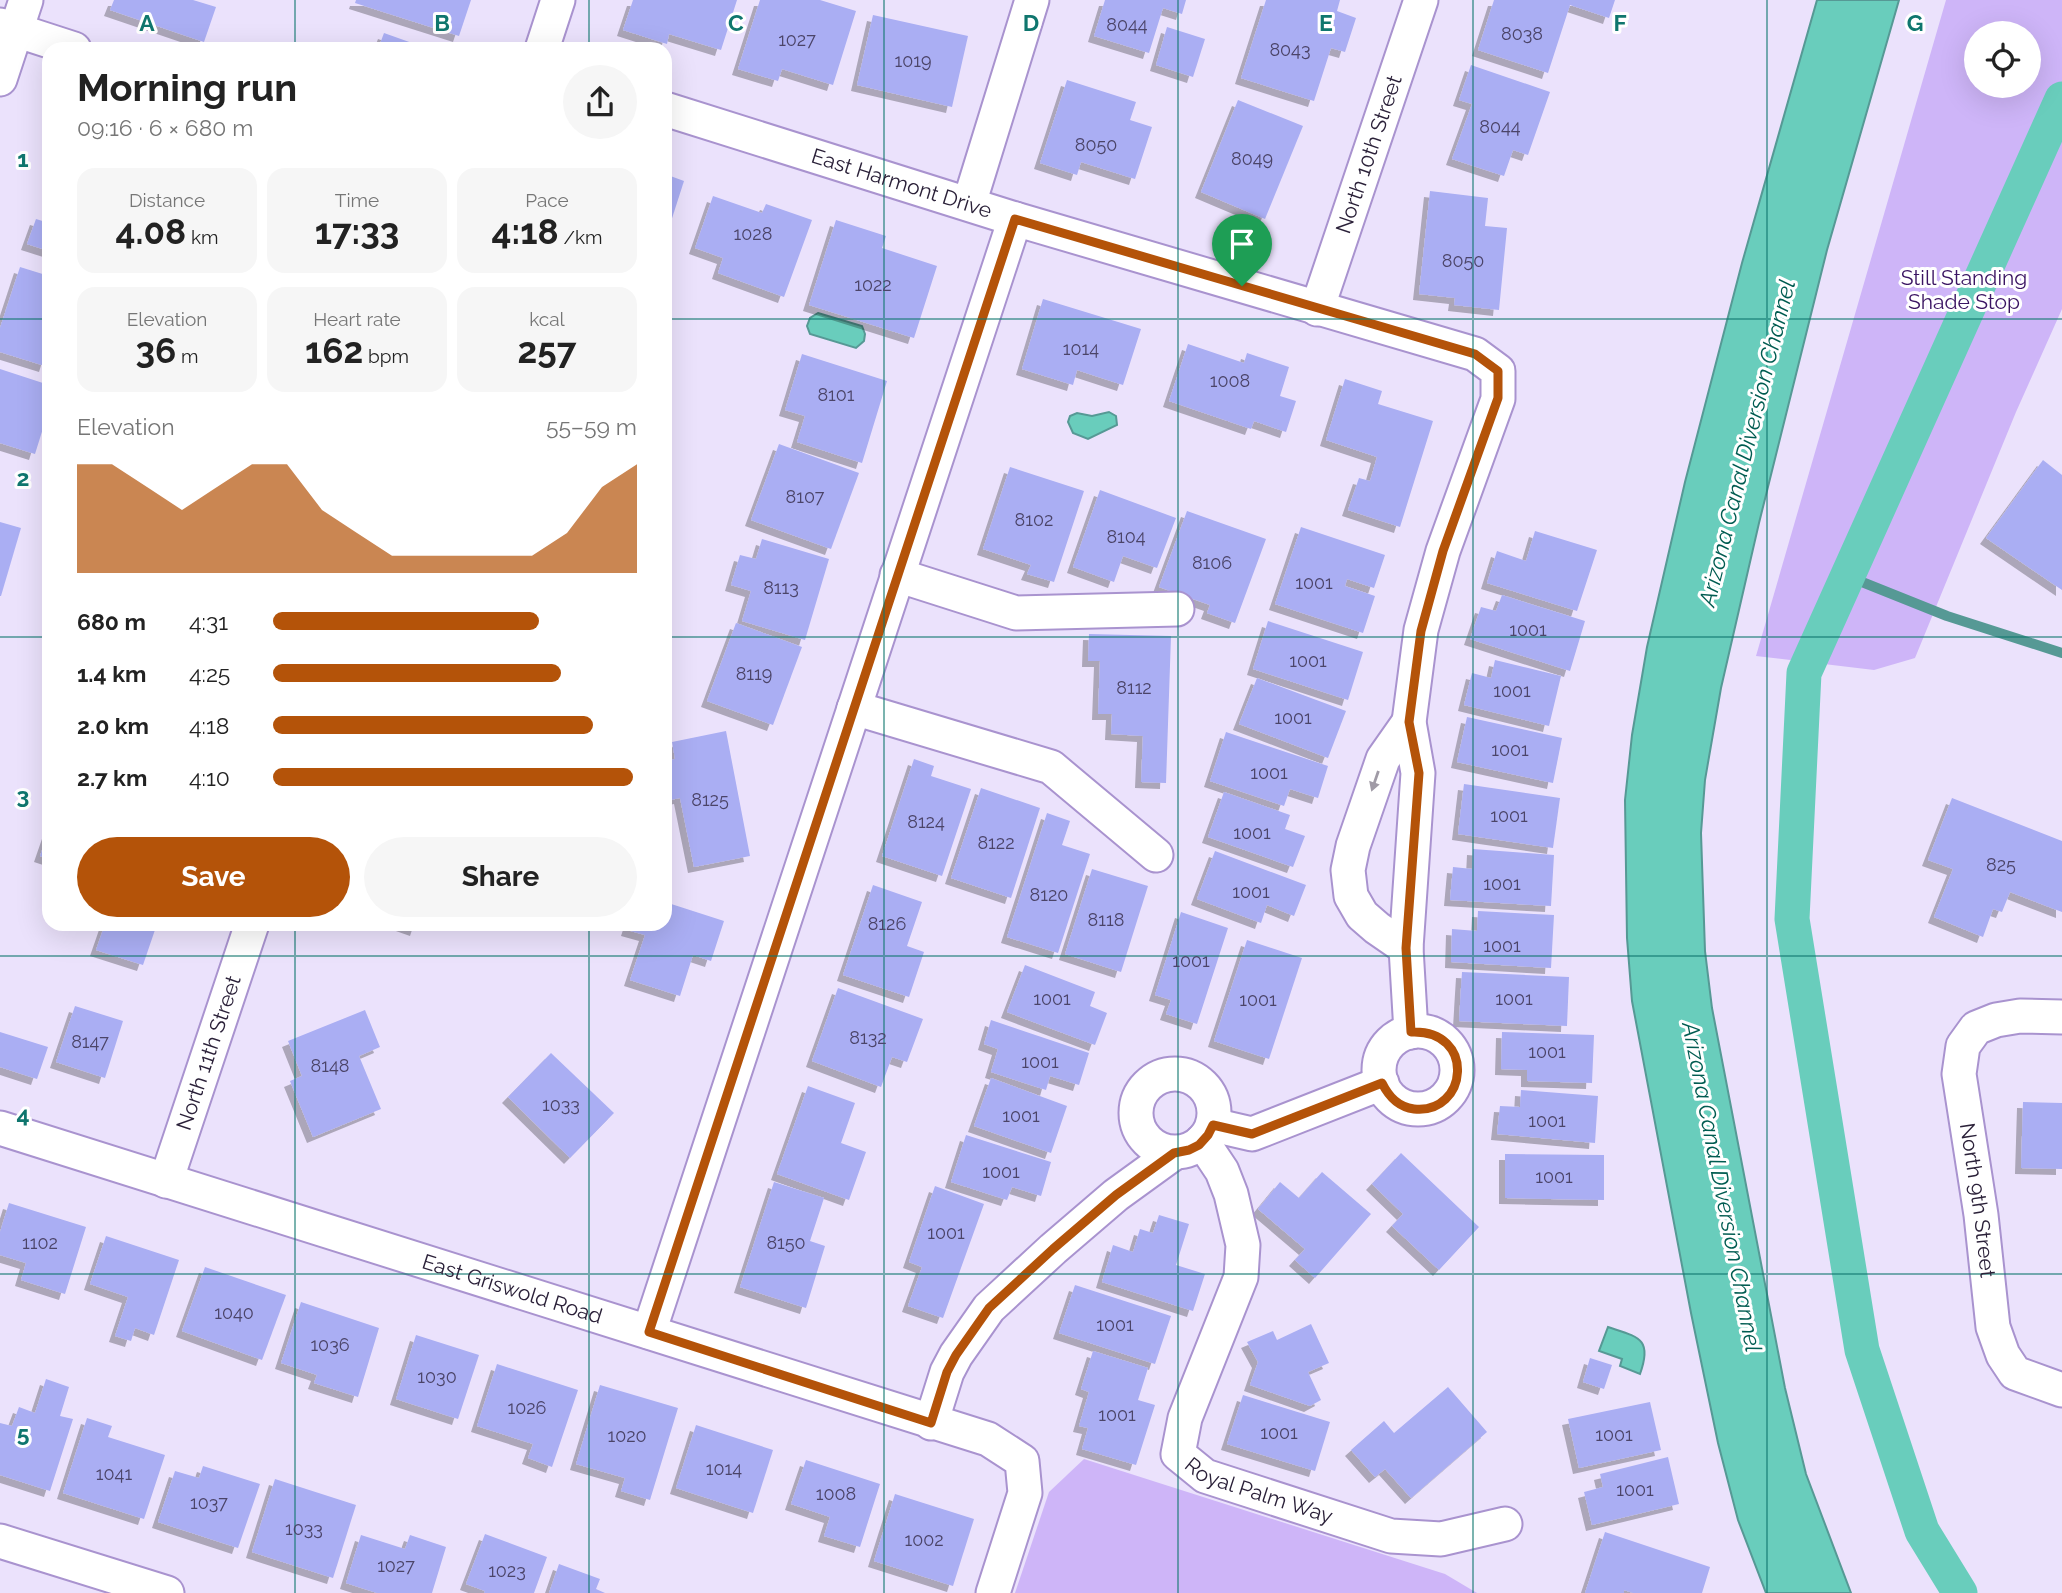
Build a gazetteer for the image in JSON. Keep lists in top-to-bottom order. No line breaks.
{"streets":{"street":["North 10th Street","East Harmont Drive","North 11th Street","North 9th Street","East Griswold Road","Royal Palm Way"]},"crossings":[["North 10th Street","East Harmont Drive"],["North 11th Street","East Griswold Road"]],"water":["Arizona Canal Diversion Channel"],"parks":["Still Standing Shade Stop"],"house_numbers":["8044","8038","1027","8043","1019","8044","8050","8049","1028","8050","1022","1014","1008","8101","8107","8102","8104","8106","1001","8113","1001","1001","8119","8112","1001","1001","1001","1001","8125","1001","8124","1001","8122","825","1001","1001","8120","8118","8126","1001","1001","1001","1001","1001","8132","8147","1001","1001","8148","1033","1001","1001","1001","1001","1001","1102","8150","1040","1001","1036","1030","1026","1001","1001","1001","1020","1014","1041","1001","1008","1037","1033","1002","1027","1023"],"page":{"heading":["Morning run","09:16 · 6 × 680 m"],"stats":[["Distance","4.08 km"],["Time","17:33"],["Pace","4:18 /km"],["Elevation","36 m"],["Heart rate","162 bpm"],["kcal","257"]],"chart":["Elevation","55–59 m"],"list":[{"name":"680 m","note":"4:31"},{"name":"1.4 km","note":"4:25"},{"name":"2.0 km","note":"4:18"},{"name":"2.7 km","note":"4:10"}],"buttons":["Save","Share"]},"grid":{"columns":["A","B","C","D","E","F","G"],"rows":["1","2","3","4","5"]}}
